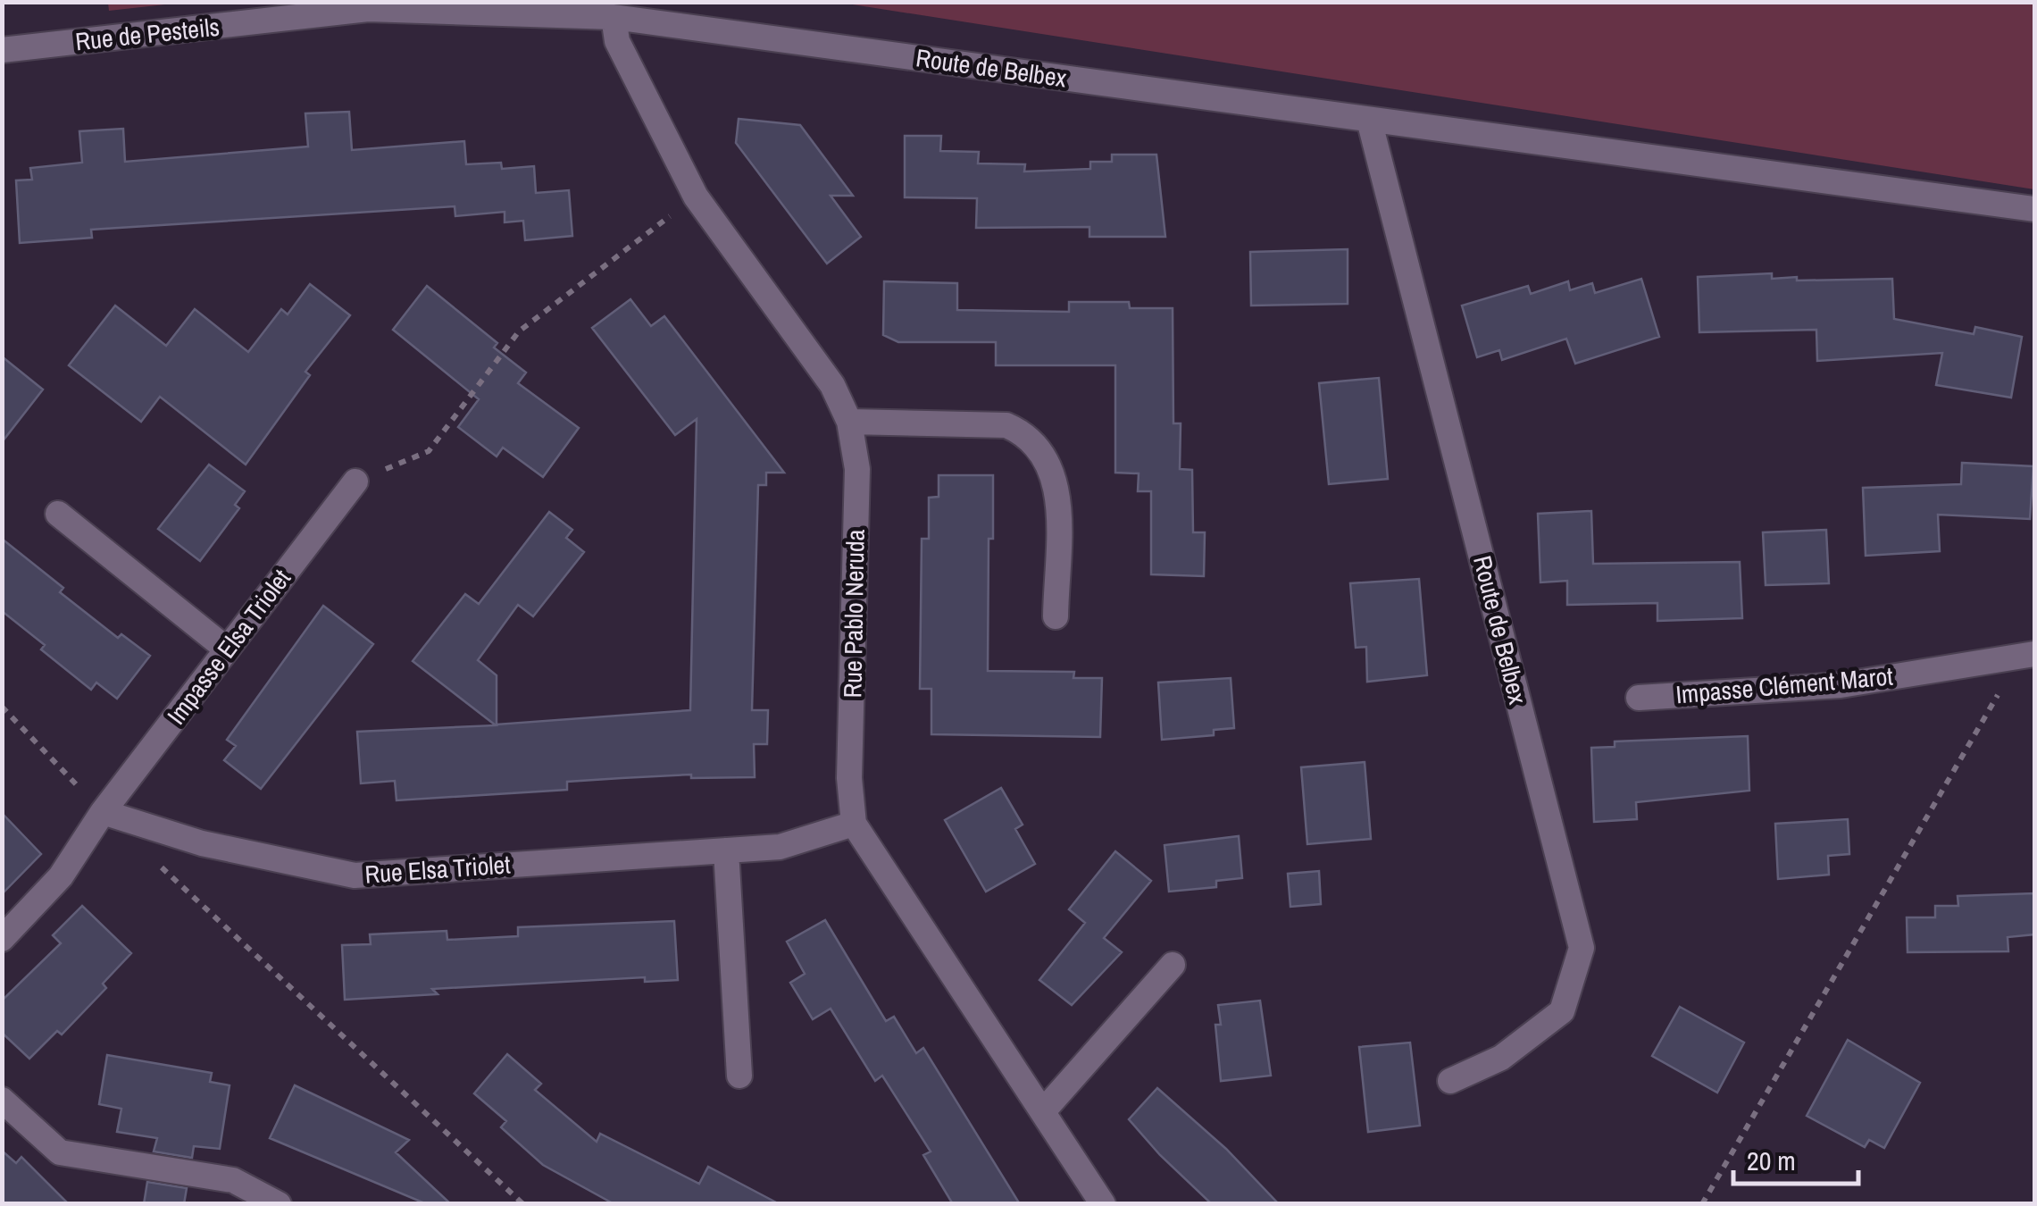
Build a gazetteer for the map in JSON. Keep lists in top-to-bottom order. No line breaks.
{"streets":{"street":["Rue de Pesteils","Route de Belbex","Rue Pablo Neruda","Impasse Elsa Triolet","Impasse Clément Marot","Rue Elsa Triolet"]},"crossings":[["Rue de Pesteils","Route de Belbex"],["Rue de Pesteils","Rue Pablo Neruda"],["Route de Belbex","Rue Pablo Neruda"],["Rue Pablo Neruda","Rue Elsa Triolet"],["Impasse Elsa Triolet","Rue Elsa Triolet"]],"scale_bar":"20 m"}
